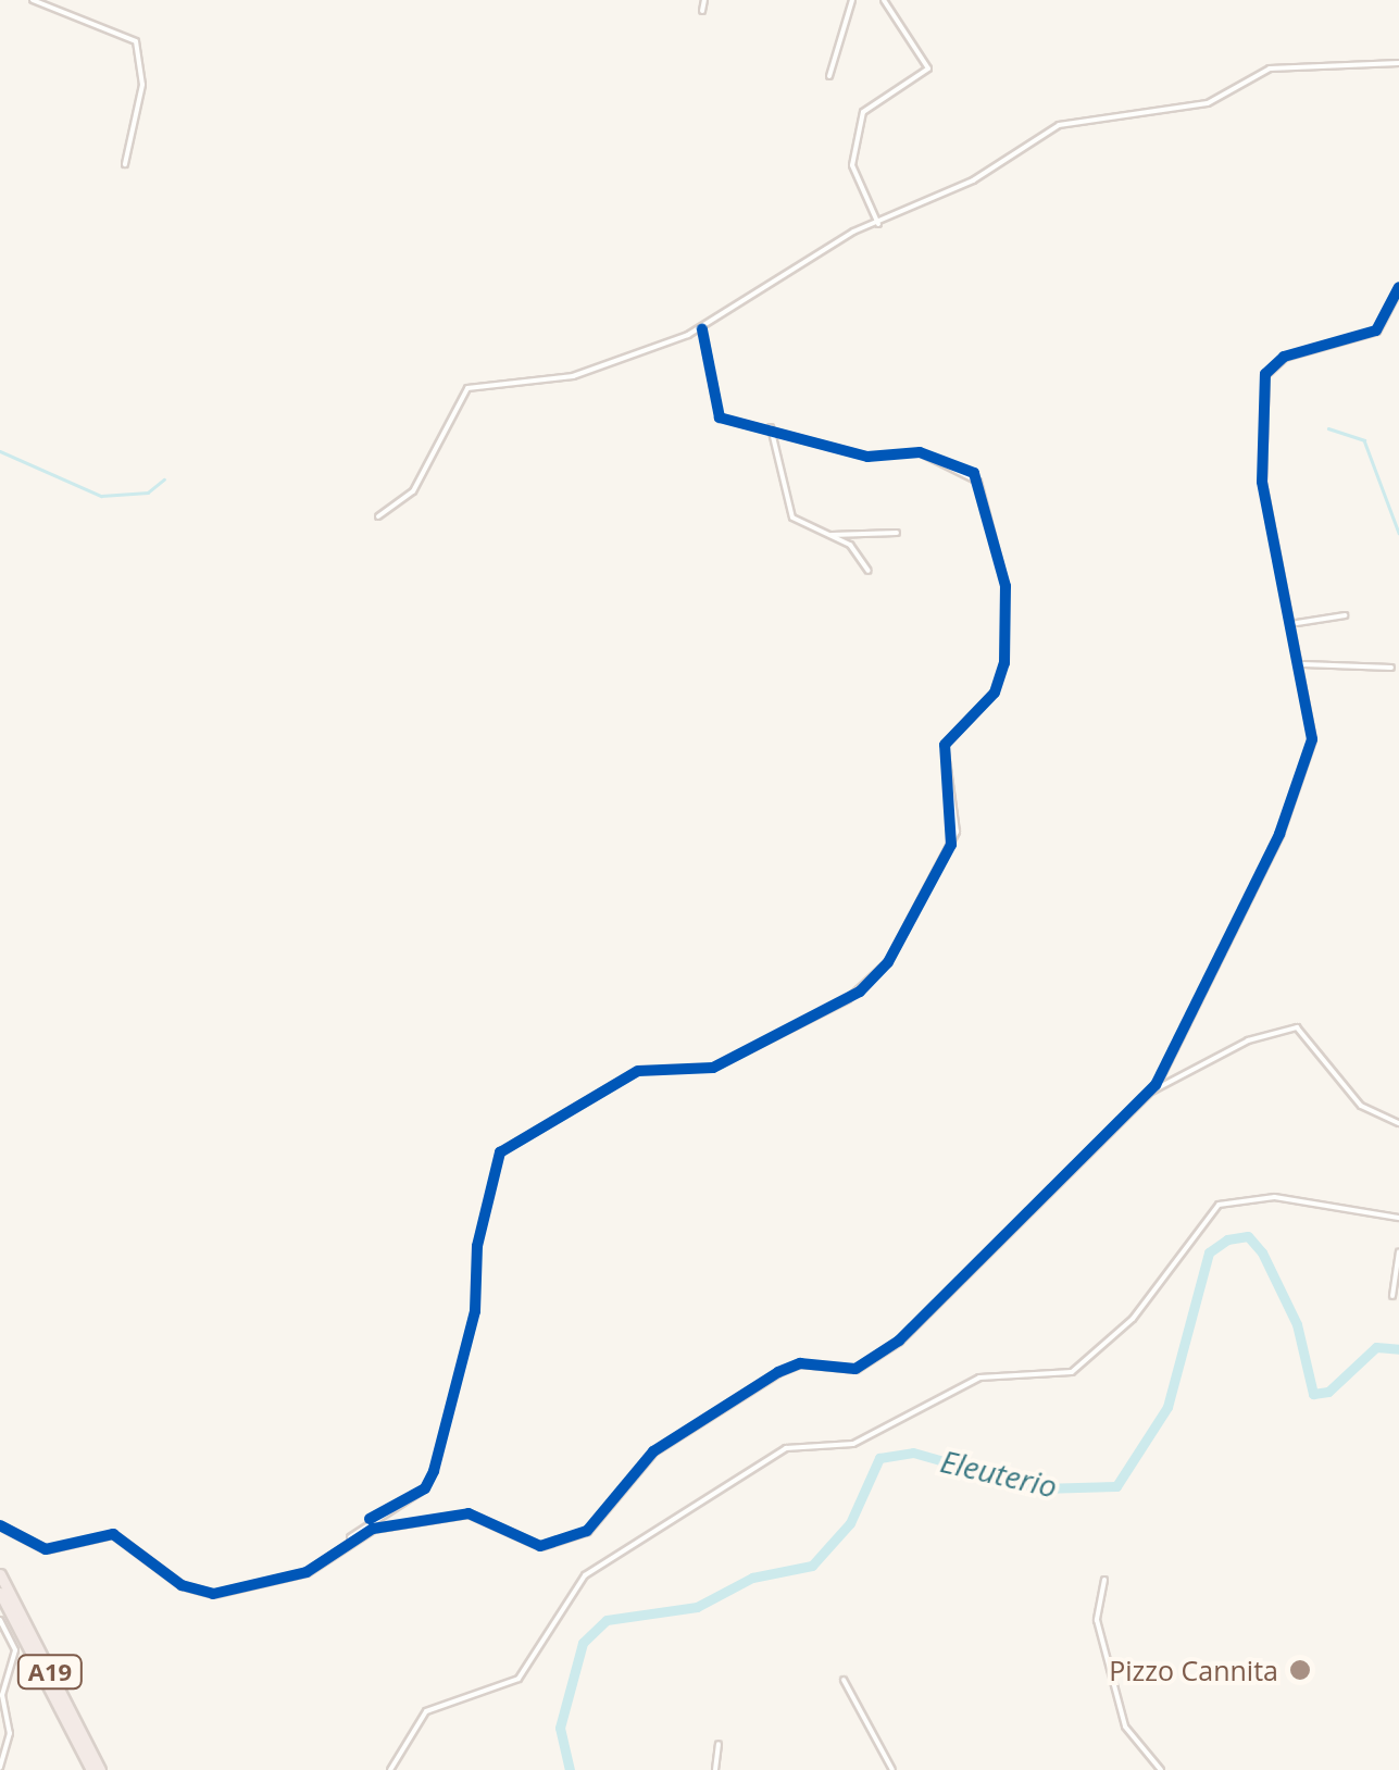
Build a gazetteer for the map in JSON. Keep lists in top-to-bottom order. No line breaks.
{"streets":{"highway":["A19"]},"water":["Eleuterio"],"places":["Pizzo Cannita"]}
